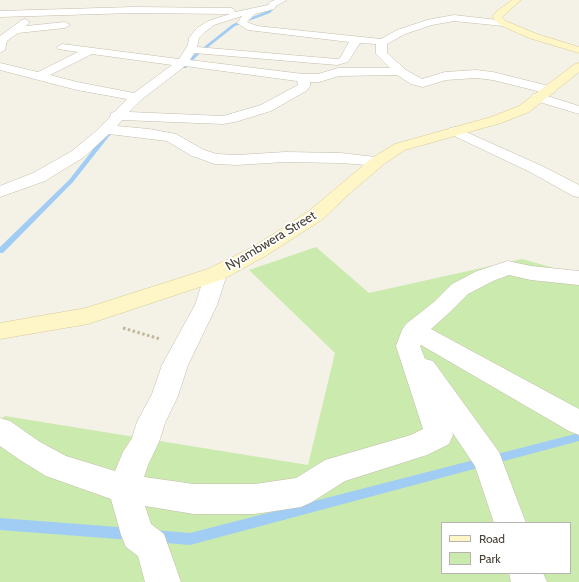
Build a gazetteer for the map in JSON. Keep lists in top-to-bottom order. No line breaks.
{"streets":{"street":["Nyambwera Street"]},"legend":["Road","Park"]}
